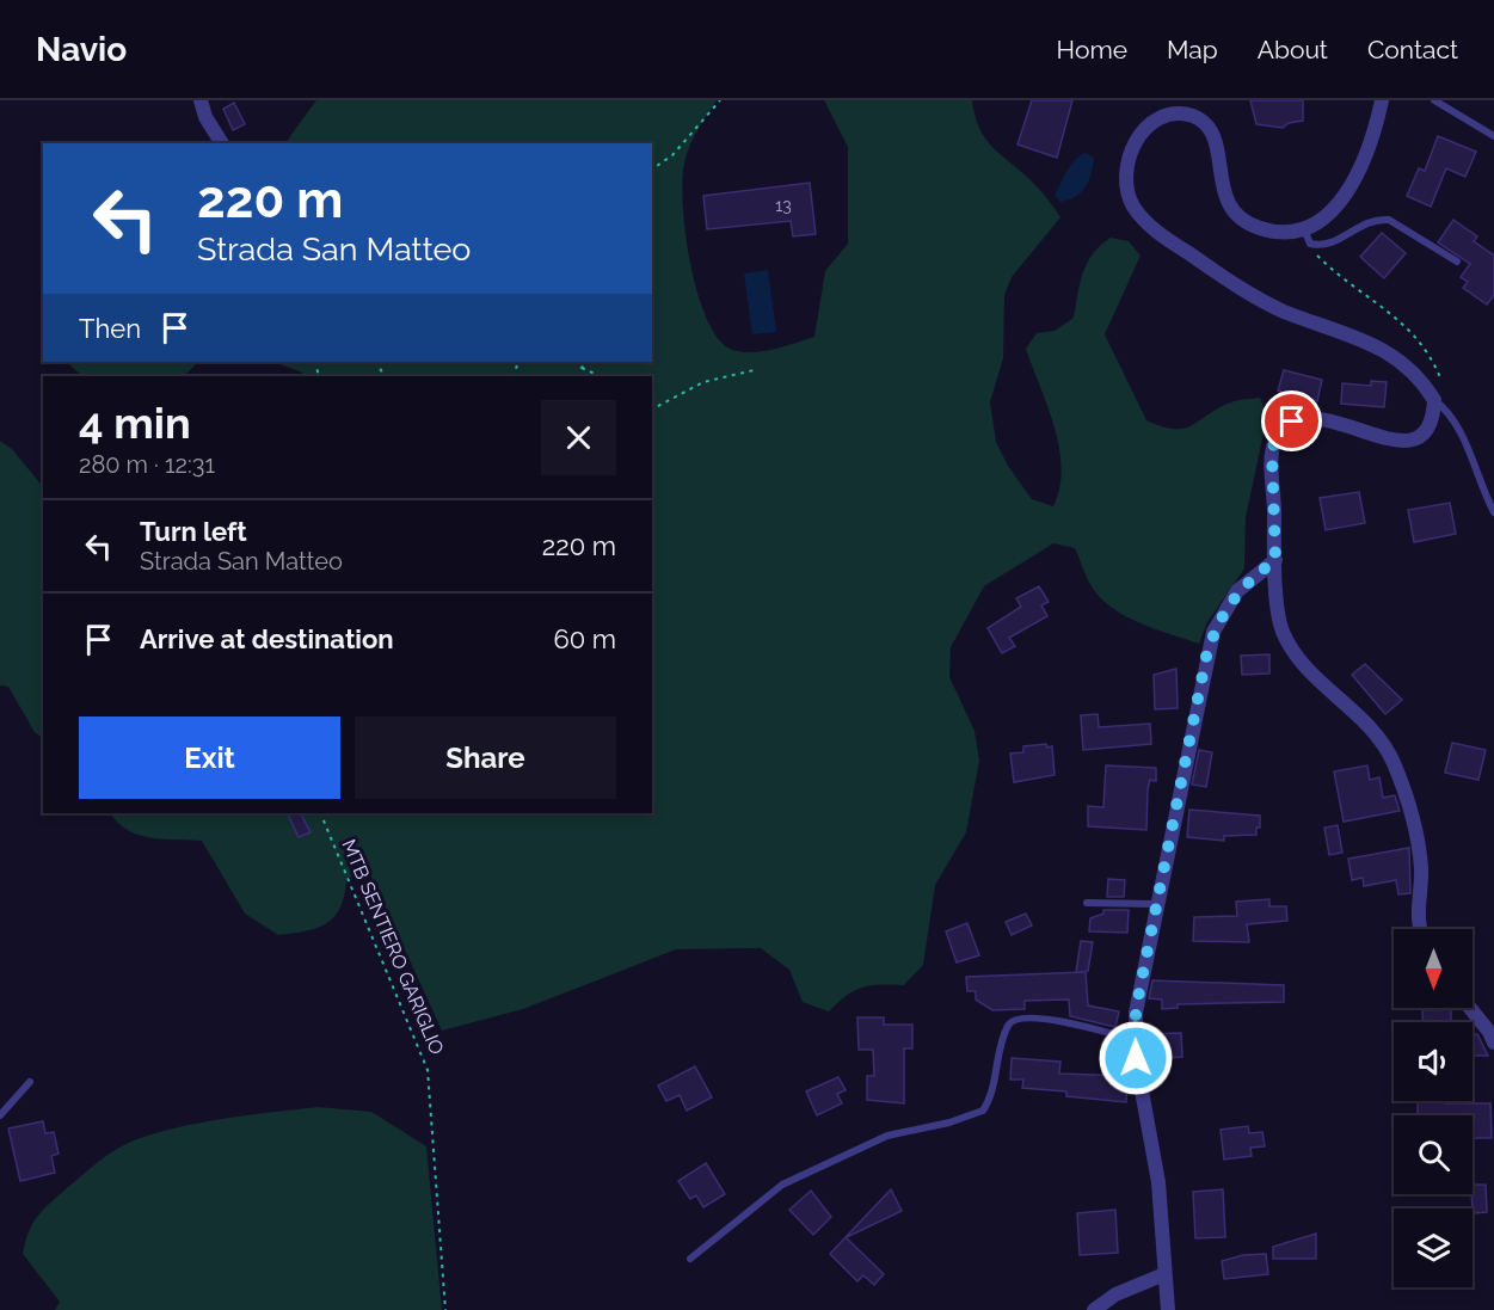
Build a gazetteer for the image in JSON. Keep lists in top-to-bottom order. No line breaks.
{"streets":{"path":["MTB SENTIERO GARIGLIO"]},"house_numbers":["13"],"north":"bottom","page":{"header":"Navio","nav":["Home","Map","About","Contact"],"turn":["220 m","Strada San Matteo"],"then":"Then","heading":["4 min","280 m · 12:31"],"list":[{"name":"Turn left","note":"Strada San Matteo","value":"220 m"},{"name":"Arrive at destination","value":"60 m"}],"buttons":["Exit","Share"]}}
